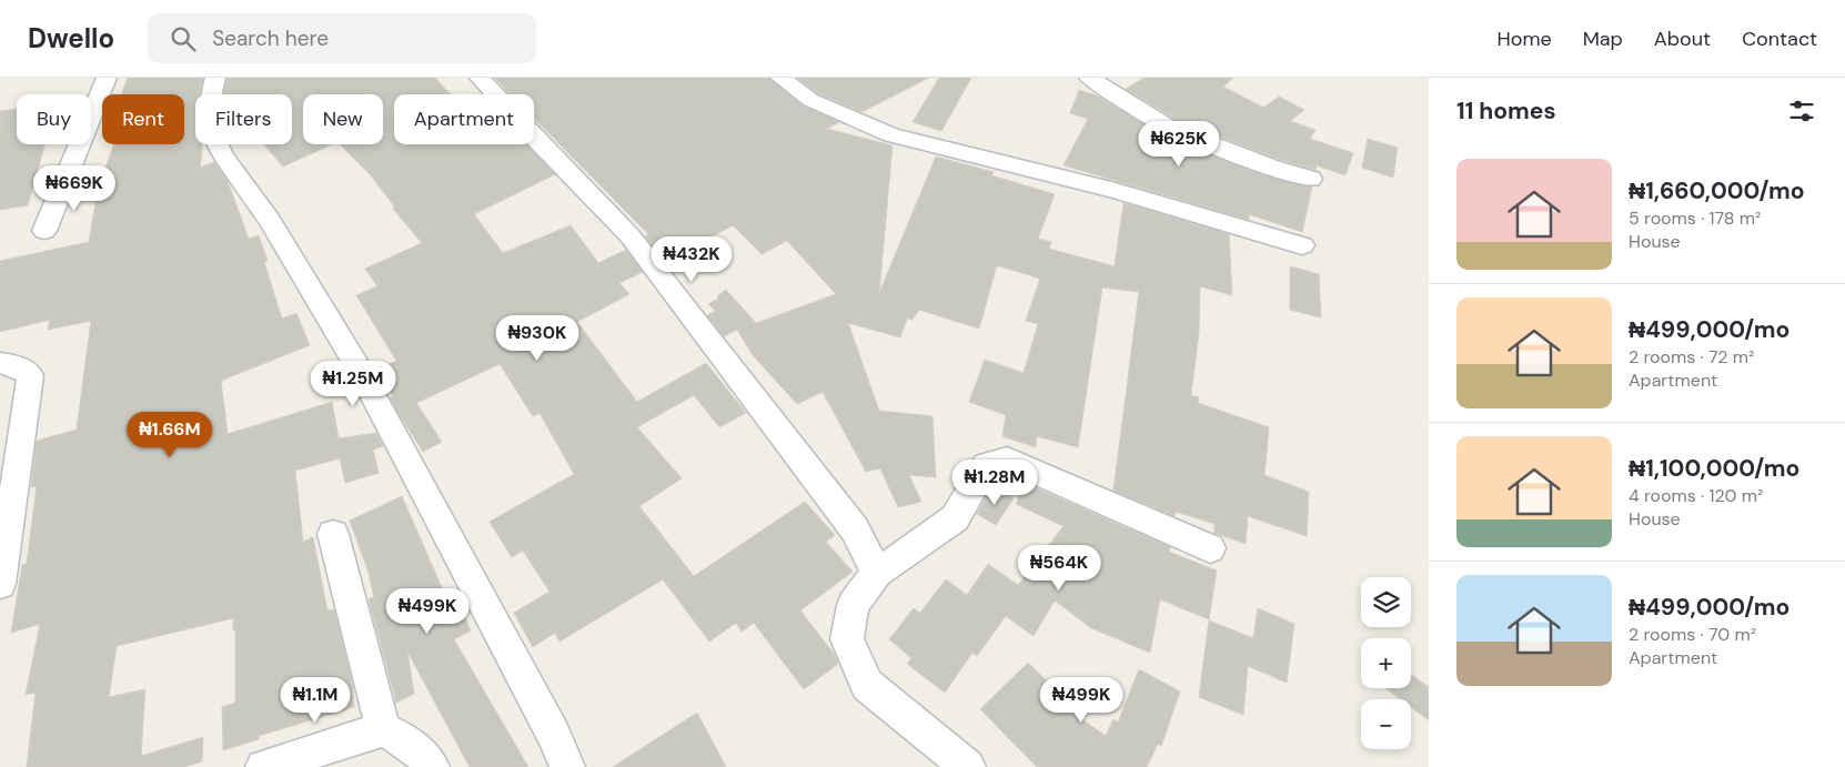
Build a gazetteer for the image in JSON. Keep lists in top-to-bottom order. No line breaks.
{"page":{"header":"Dwello","search":"Search here","nav":["Home","Map","About","Contact"],"heading":"11 homes","chip":["Buy","Rent","Filters","New","Apartment"],"price":["₦625K","₦669K","₦432K","₦930K","₦1.25M","₦1.66M","₦1.28M","₦564K","₦499K","₦1.1M","₦499K"],"list":[{"name":"₦1,660,000/mo","note":"5 rooms · 178 m² · House"},{"name":"₦499,000/mo","note":"2 rooms · 72 m² · Apartment"},{"name":"₦1,100,000/mo","note":"4 rooms · 120 m² · House"},{"name":"₦499,000/mo","note":"2 rooms · 70 m² · Apartment"}],"map_buttons":["+","−"]}}
